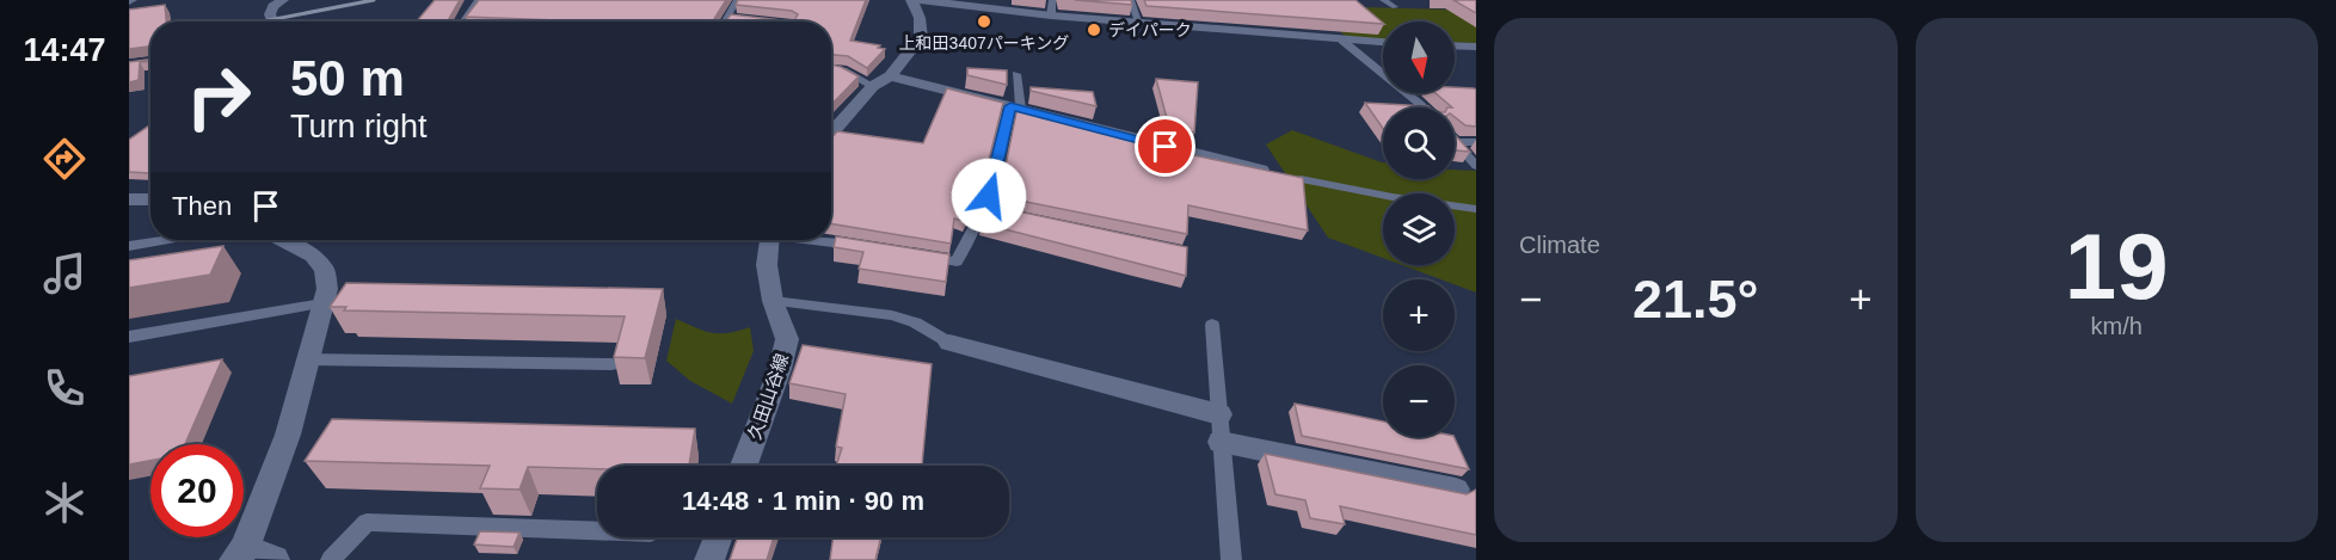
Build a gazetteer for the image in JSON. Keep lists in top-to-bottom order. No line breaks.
{"streets":{"street":["久田山谷線"]},"places":["上和田3407パーキング","デイパーク"],"north":"bottom","page":{"tabs":"14:47","tile":["Climate",["19","km/h"]],"map_buttons":["+","−"],"turn":["50 m","Turn right"],"then":"Then","heat":["−","21.5°","+"],"limit":"20","trip":"14:48 · 1 min · 90 m"}}
